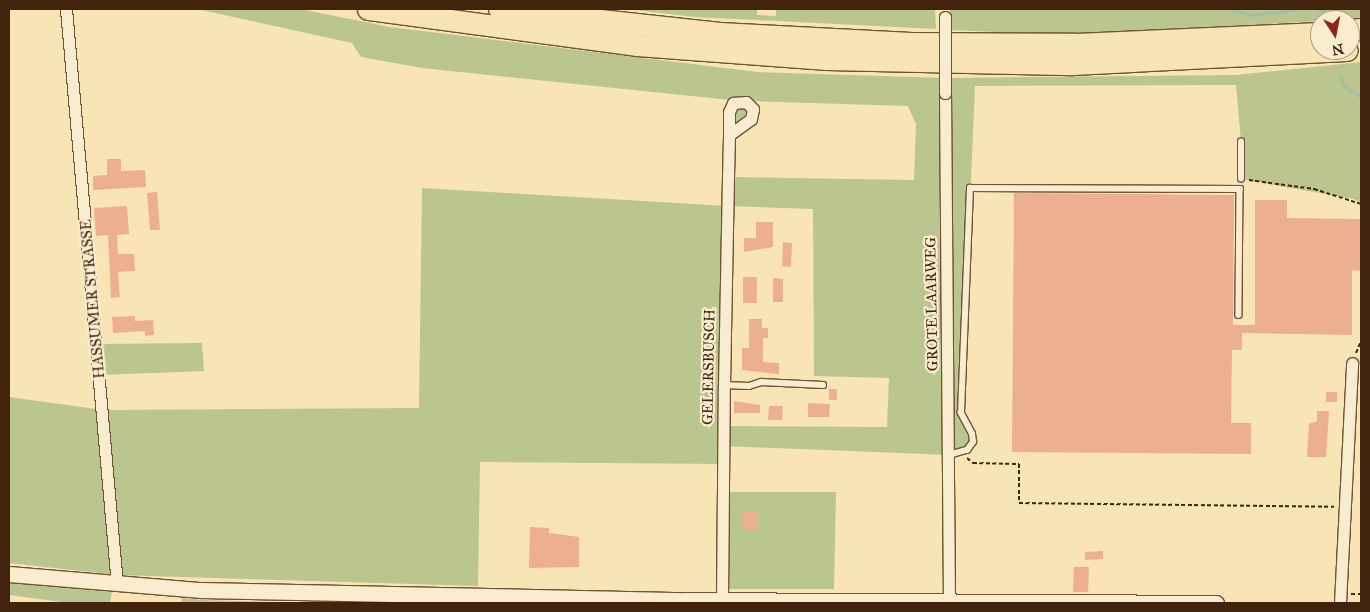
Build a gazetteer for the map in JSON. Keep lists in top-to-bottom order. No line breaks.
{"streets":{"street":["HASSUMER STRASSE","GROTE LAARWEG","GELERSBUSCH"]},"north":"bottom"}
